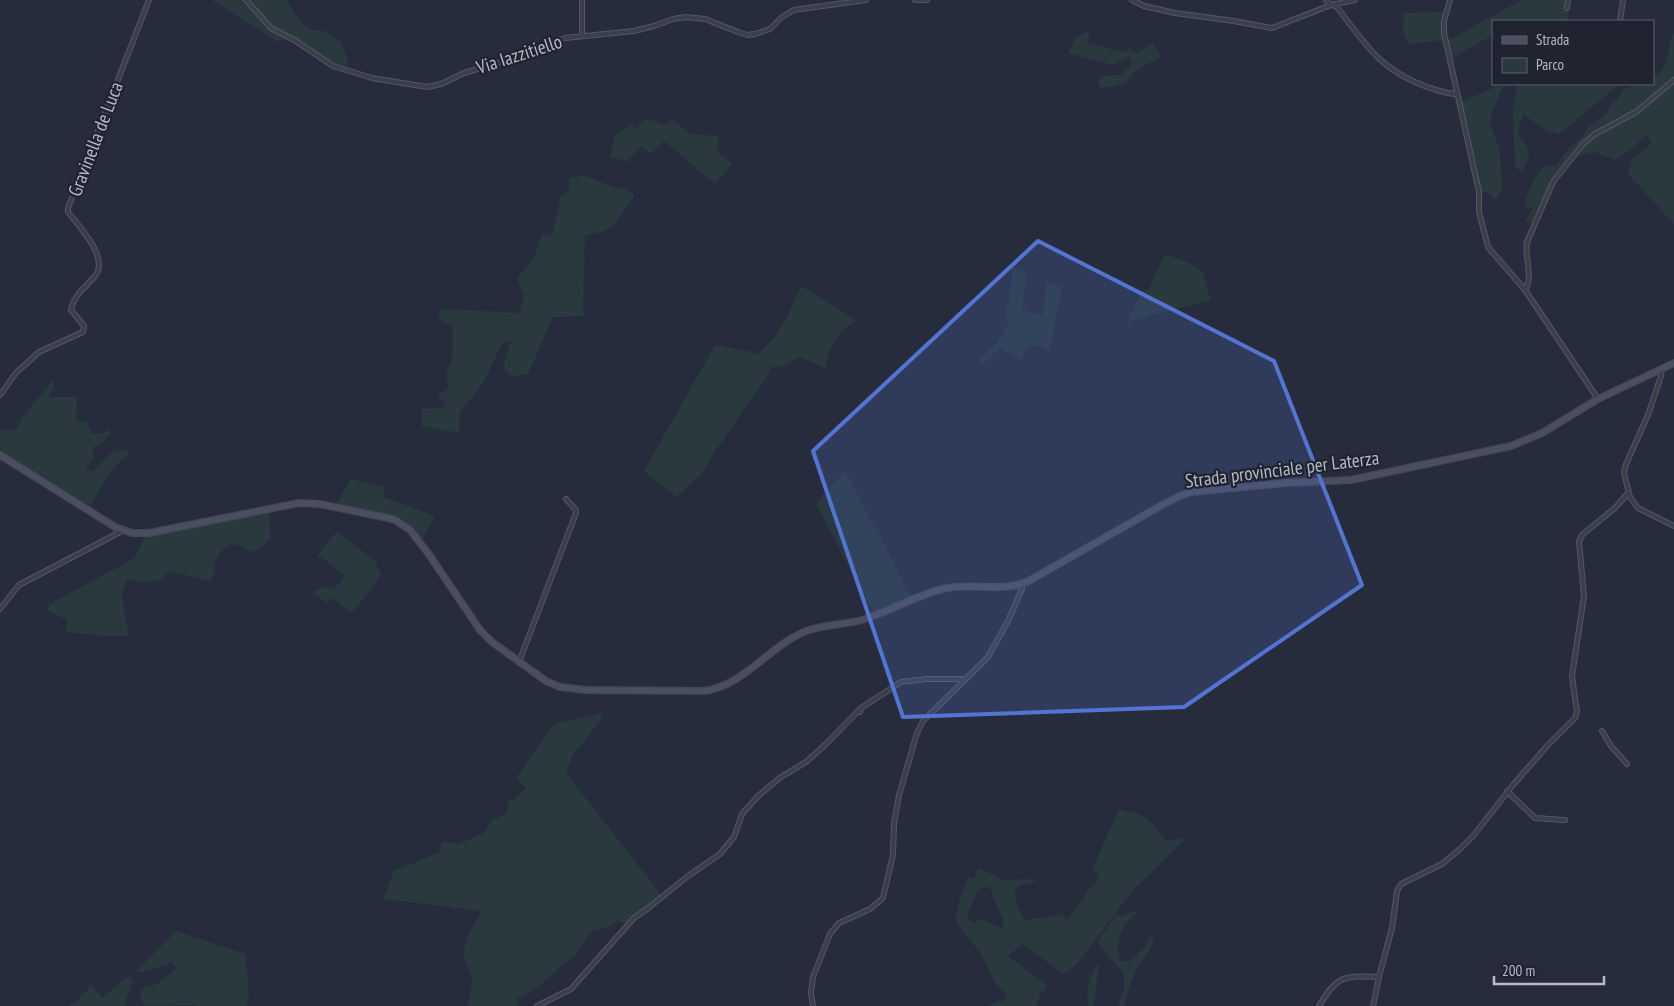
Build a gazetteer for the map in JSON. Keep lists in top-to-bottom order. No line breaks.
{"streets":{"main road":["Strada provinciale per Laterza"],"street":["Via Iazzitiello","Gravinella de Luca"]},"legend":["Strada","Parco"],"scale_bar":"200 m"}
